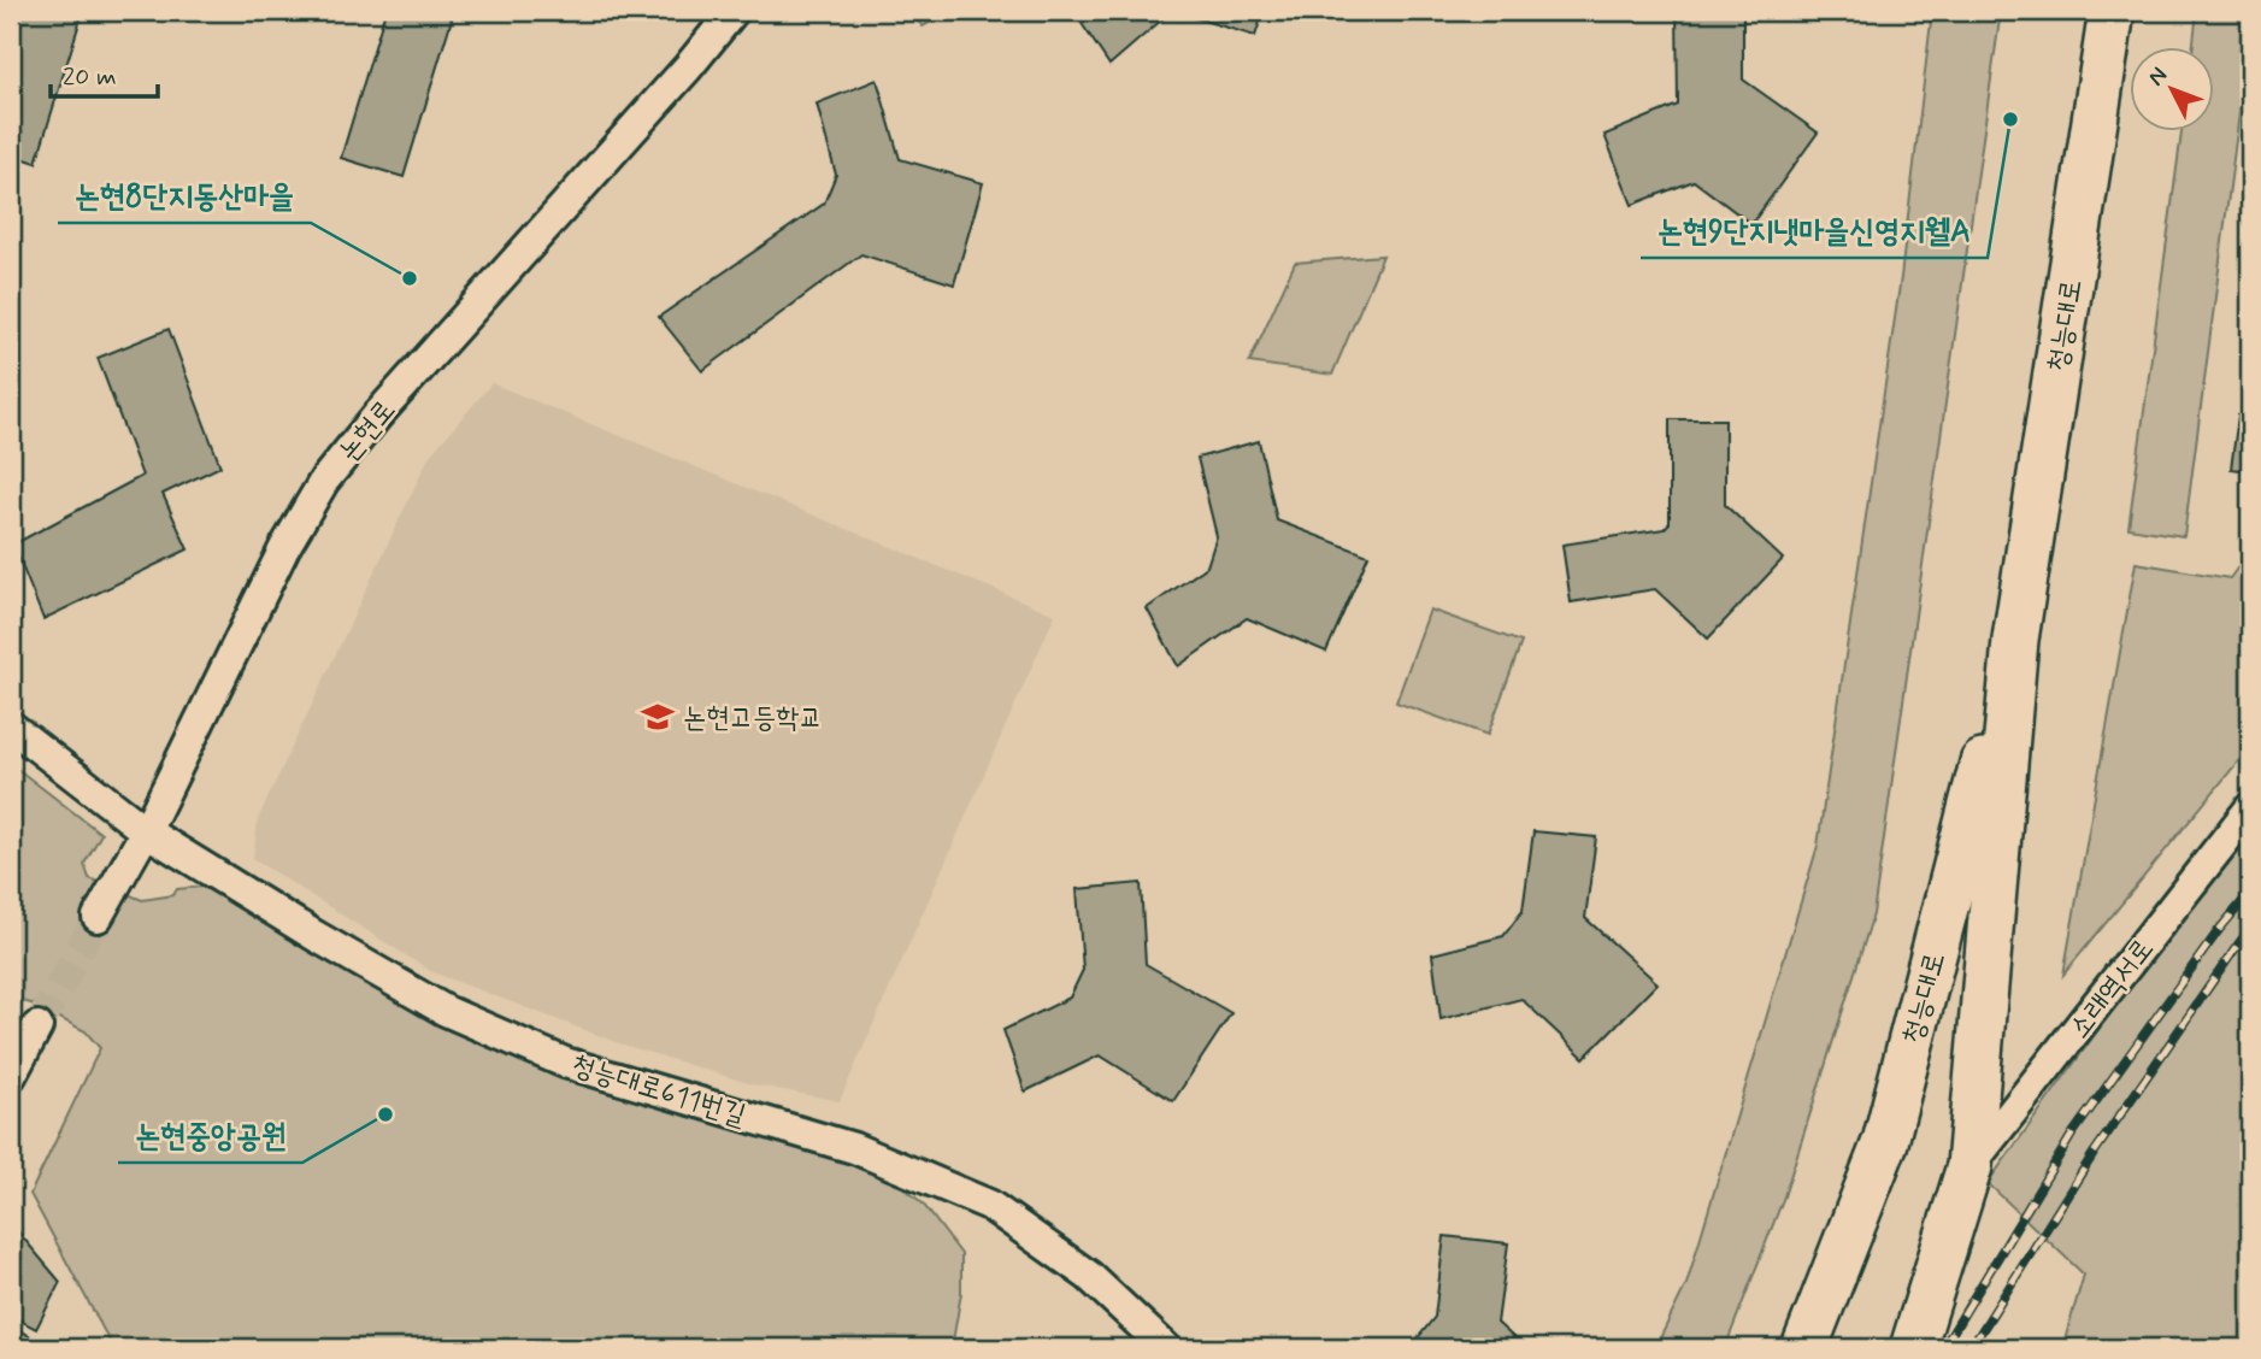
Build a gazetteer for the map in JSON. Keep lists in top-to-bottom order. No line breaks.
{"streets":{"main road":["청능대로"],"street":["논현로","소래역서로","청능대로611번길"]},"crossings":[["청능대로","소래역서로"],["논현로","청능대로611번길"]],"places":{"other":["논현9단지냇마을신영지웰A","논현8단지동산마을","논현중앙공원"],"school or university":["논현고등학교"]},"scale_bar":"20 m","north":"top left"}
